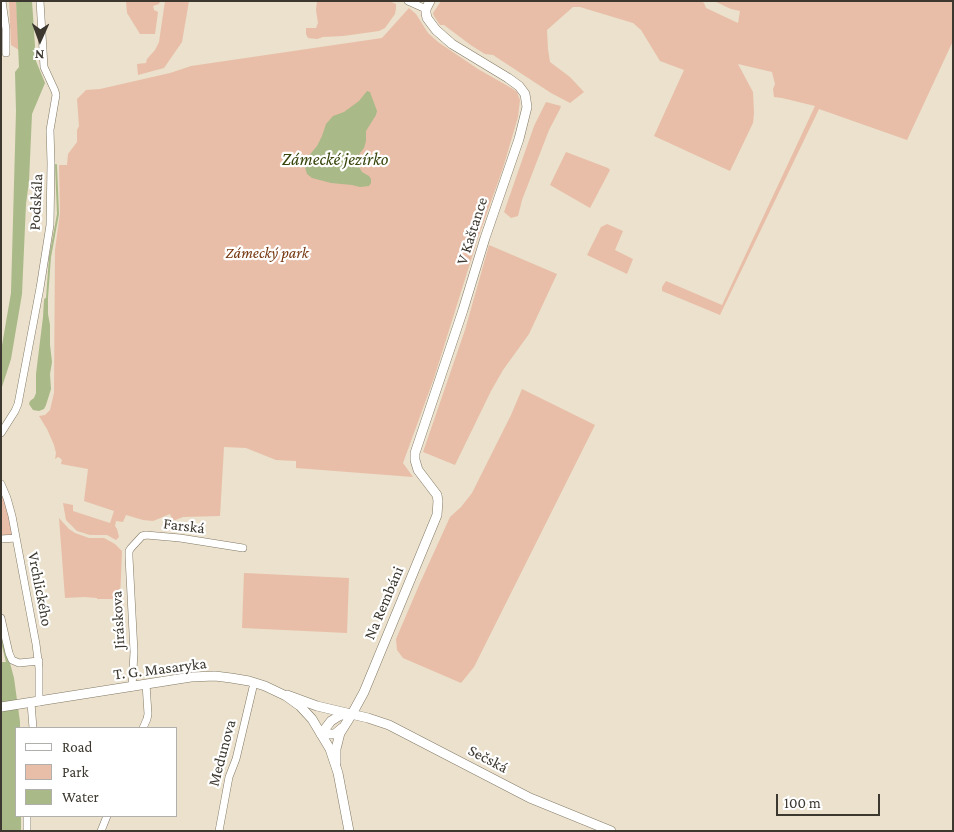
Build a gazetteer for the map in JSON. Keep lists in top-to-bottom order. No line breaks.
{"streets":{"street":["Podskála","V Kaštance","Farská","Vrchlického","Na Rembáni","Jiráskova","T. G. Masaryka","Medunova","Sečská"]},"crossings":[["V Kaštance","Na Rembáni"],["Farská","Jiráskova"],["Vrchlického","T. G. Masaryka"],["Na Rembáni","Sečská"],["Jiráskova","T. G. Masaryka"],["T. G. Masaryka","Medunova"],["T. G. Masaryka","Sečská"]],"water":["Zámecké jezírko"],"parks":["Zámecký park"],"legend":["Road","Park","Water"],"scale_bar":"100 m","north":"bottom"}
